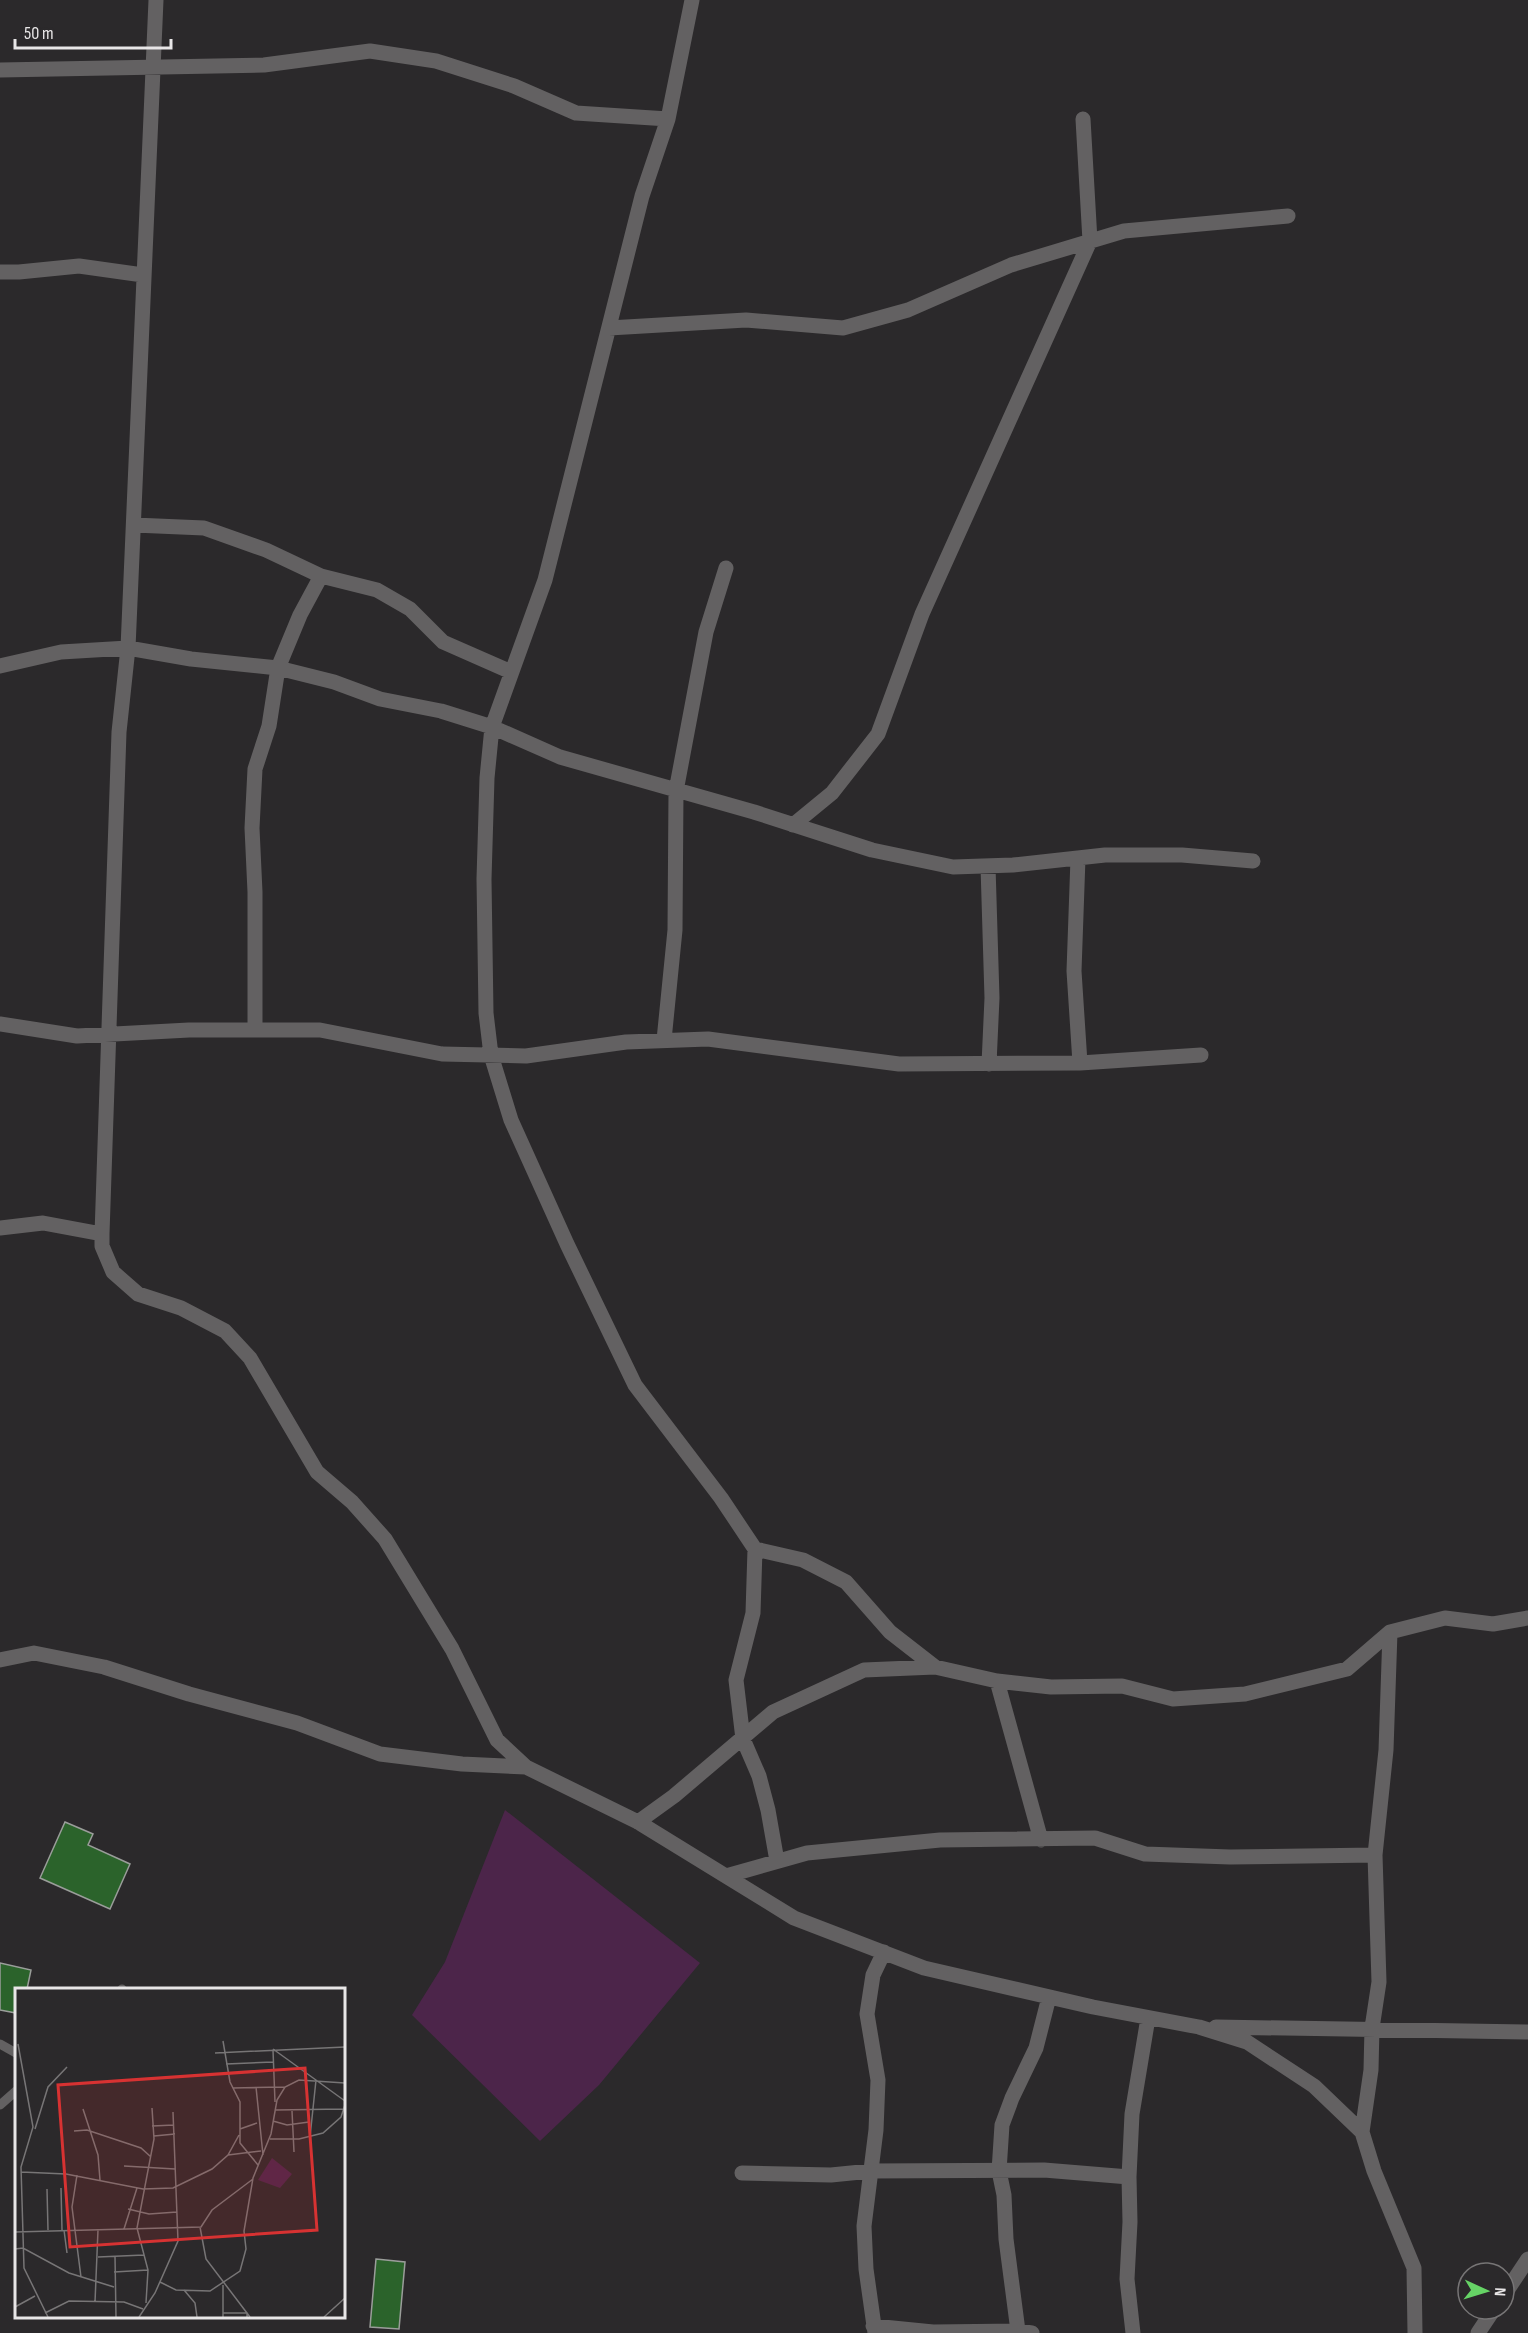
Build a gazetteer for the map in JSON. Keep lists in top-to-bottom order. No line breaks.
{"scale_bar":"50 m","north":"right"}
